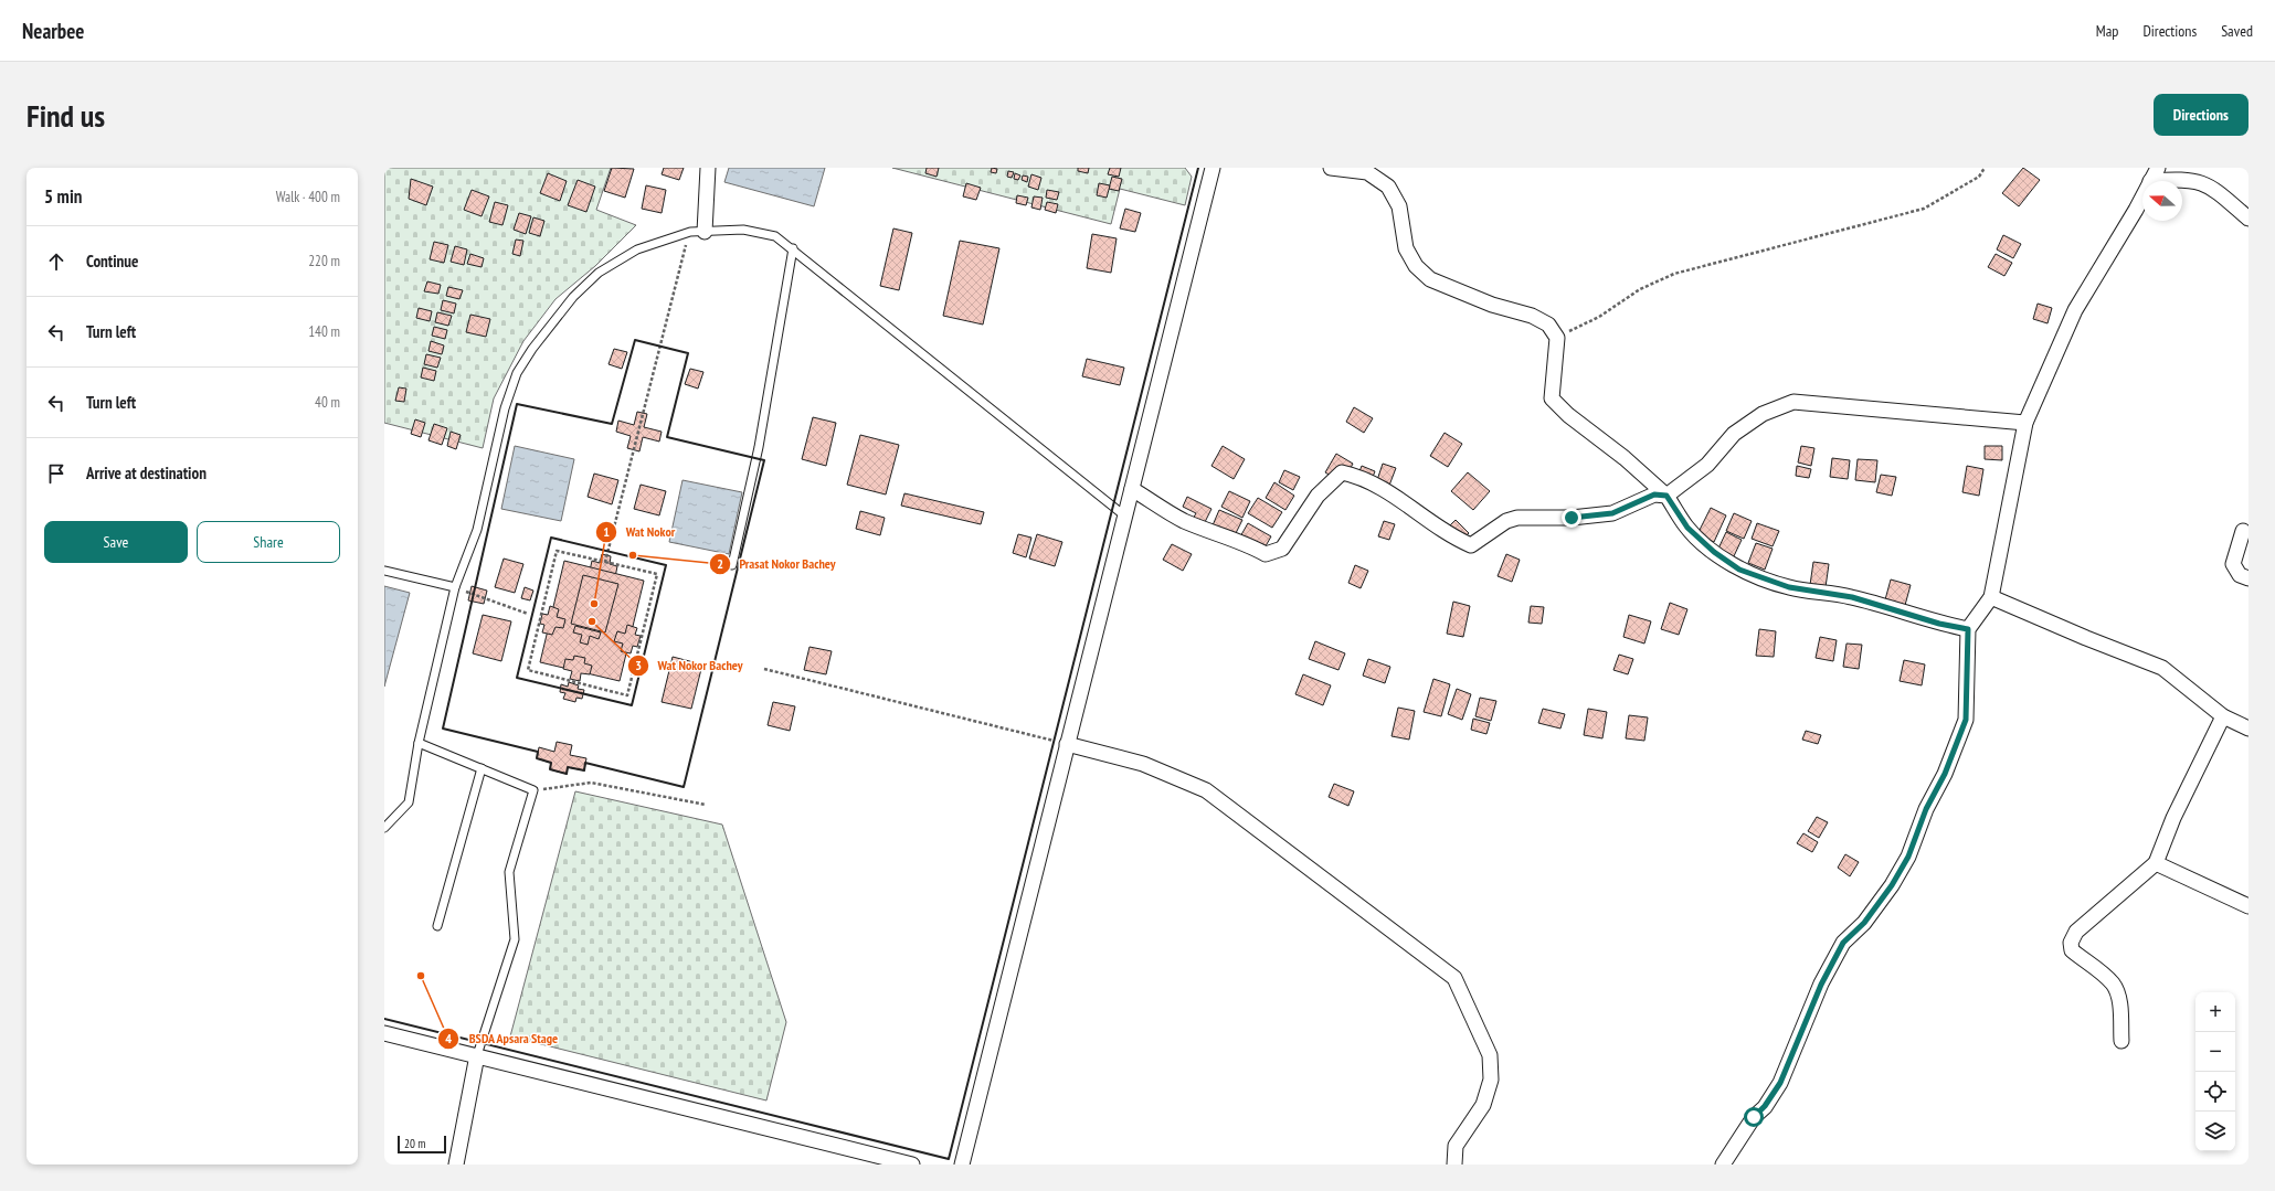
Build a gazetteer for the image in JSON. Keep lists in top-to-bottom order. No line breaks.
{"places":["Prasat Nokor Bachey","Wat Nokor","Wat Nokor Bachey","BSDA Apsara Stage"],"scale_bar":"20 m","north":"left","page":{"header":"Nearbee","nav":["Map","Directions","Saved"],"buttons":["Directions",["Save","Share"]],"title":"Find us","heading":["5 min","Walk · 400 m"],"list":[["Continue","220 m"],["Turn left","140 m"],["Turn left","40 m"],"Arrive at destination"],"map_buttons":["+","−"],"scale":"20 m"}}
